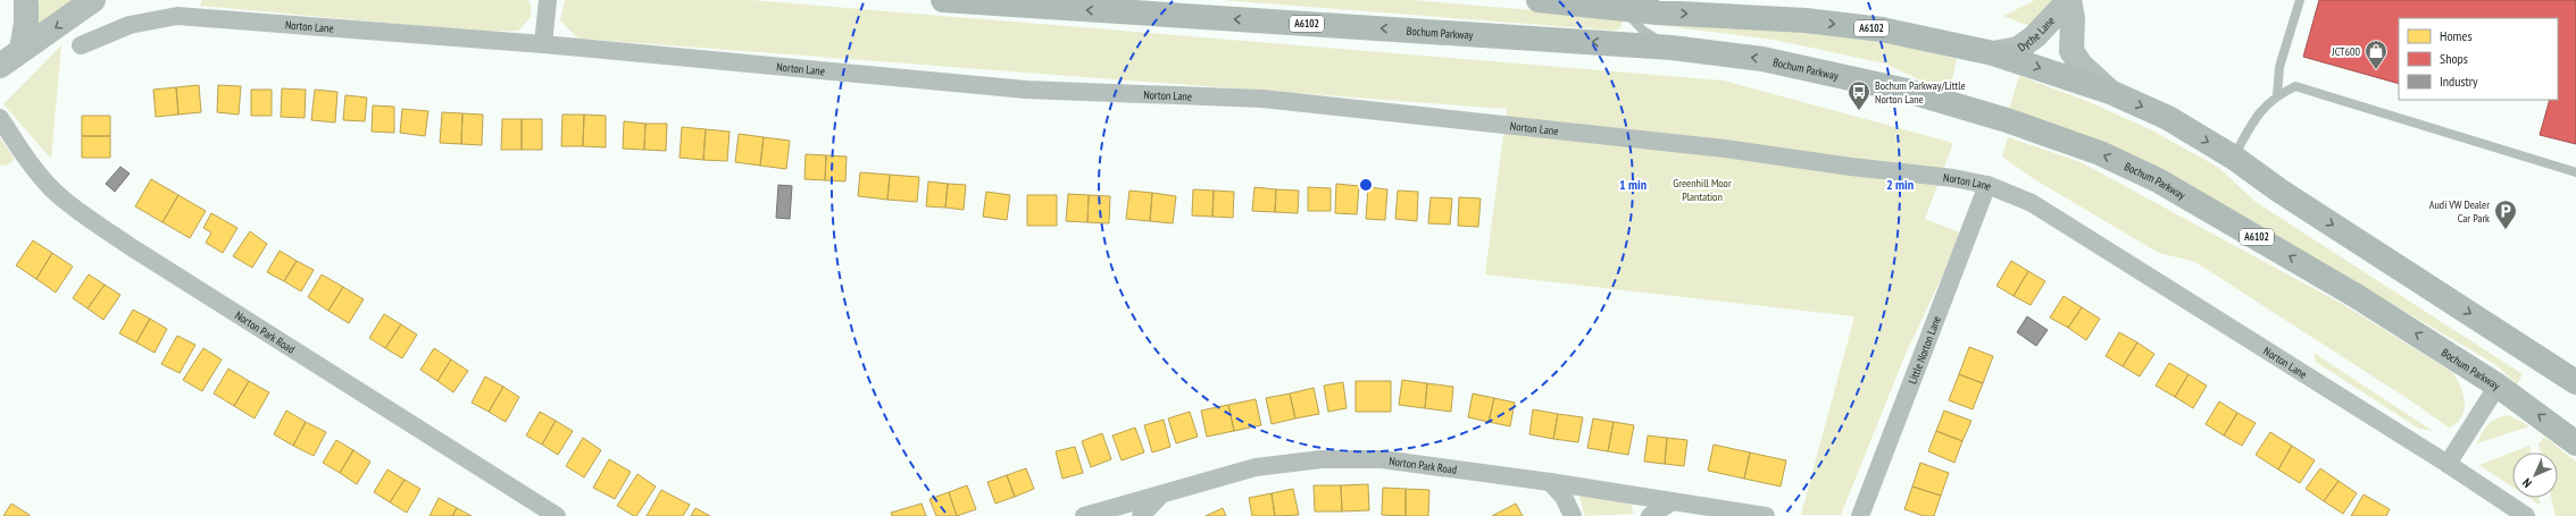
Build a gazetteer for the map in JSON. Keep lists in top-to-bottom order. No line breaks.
{"streets":{"highway":["A6102","Bochum Parkway"],"street":["Norton Lane","Dyche Lane","Norton Park Road","Little Norton Lane"]},"crossings":[["Norton Lane","Little Norton Lane"],["Bochum Parkway","Dyche Lane"]],"parks":["Greenhill Moor Plantation"],"places":{"shop":["JCT600"],"bus stop":["Bochum Parkway/Little Norton Lane"],"parking":["Audi VW Dealer Car Park"]},"legend":["Homes","Shops","Industry"],"north":"bottom left","rings":["1 min","2 min"]}
